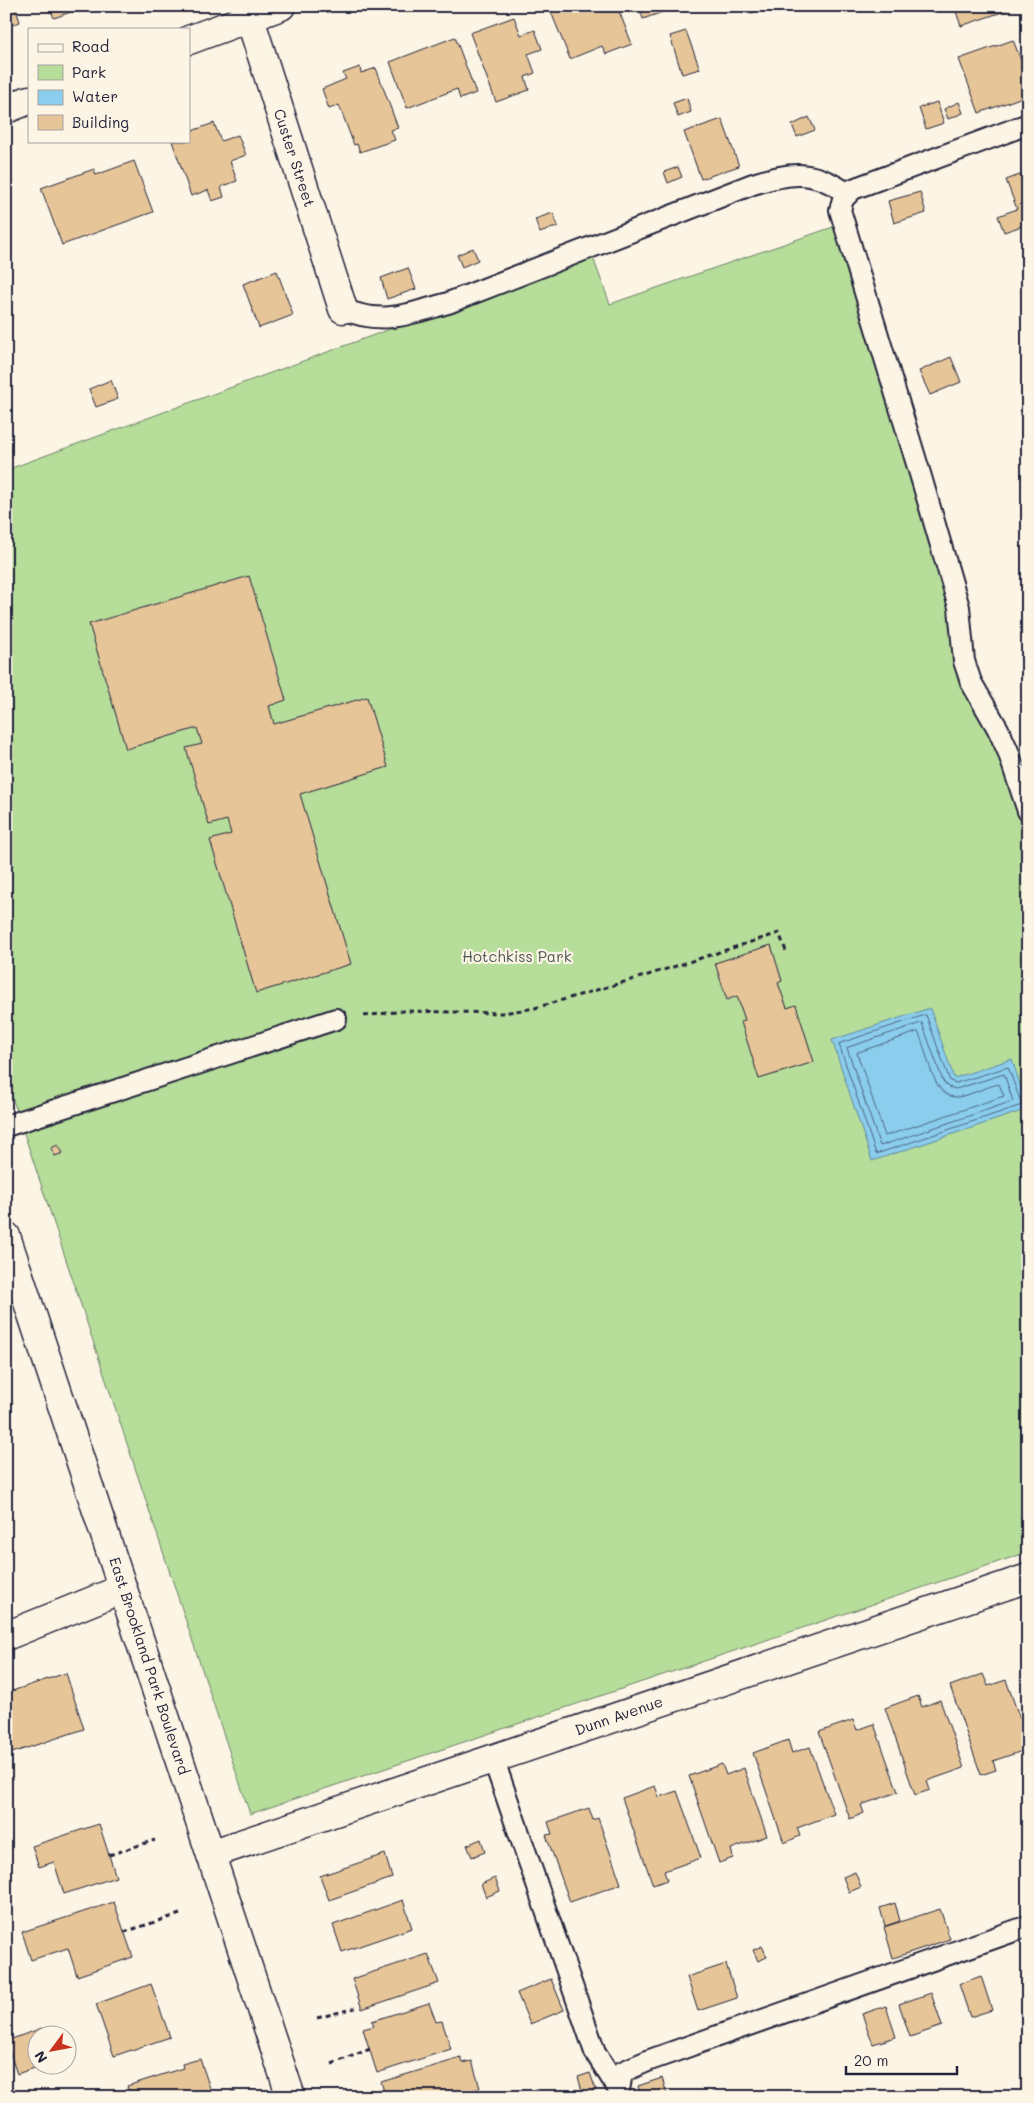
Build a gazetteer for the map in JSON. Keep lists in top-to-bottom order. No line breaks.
{"streets":{"street":["Custer Street","East Brookland Park Boulevard","Dunn Avenue"]},"crossings":[["East Brookland Park Boulevard","Dunn Avenue"]],"parks":["Hotchkiss Park"],"legend":["Road","Park","Water","Building"],"scale_bar":"20 m","north":"bottom left"}
